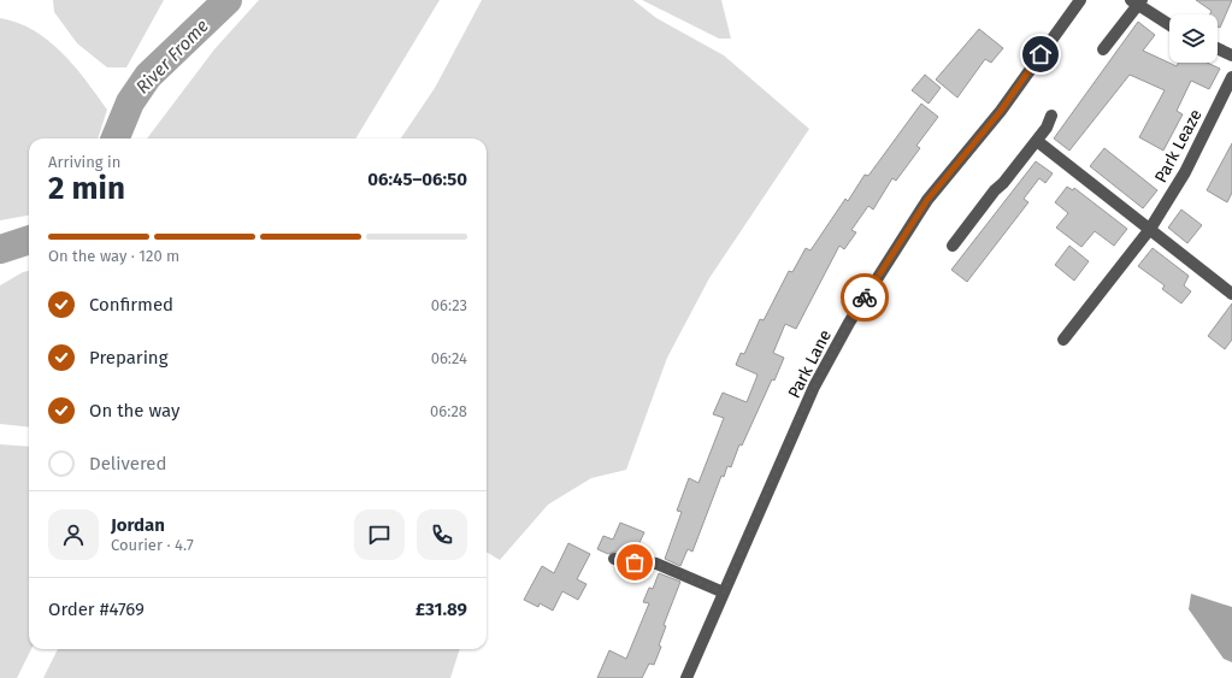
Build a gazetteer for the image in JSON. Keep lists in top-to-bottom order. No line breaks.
{"streets":{"street":["Park Leaze","Park Lane"]},"water":["River Frome"],"page":{"heading":["2 min","Arriving in","06:45–06:50"],"panel":["Jordan","Courier · 4.7","Order #4769","£31.89"],"bar":"On the way · 120 m","list":[["Confirmed","06:23"],["Preparing","06:24"],["On the way","06:28"],"Delivered"]}}
